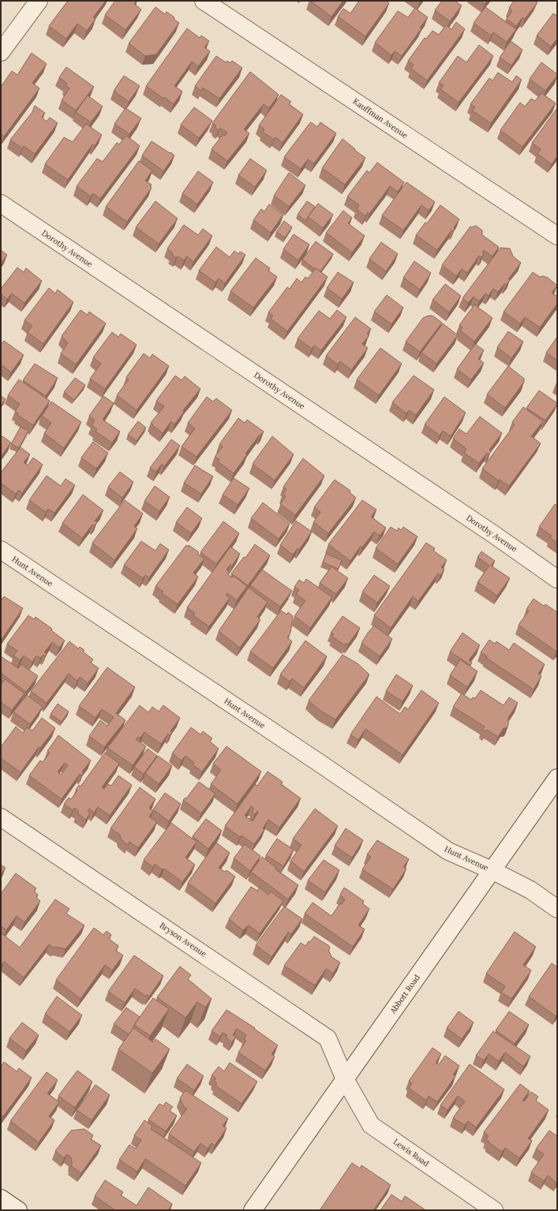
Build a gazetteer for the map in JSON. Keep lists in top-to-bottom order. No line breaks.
{"streets":{"street":["Kauffman Avenue","Dorothy Avenue","Hunt Avenue","Bryson Avenue","Abbott Road","Lewis Road"]},"crossings":[["Hunt Avenue","Abbott Road"],["Bryson Avenue","Abbott Road"],["Bryson Avenue","Lewis Road"],["Abbott Road","Lewis Road"]]}
